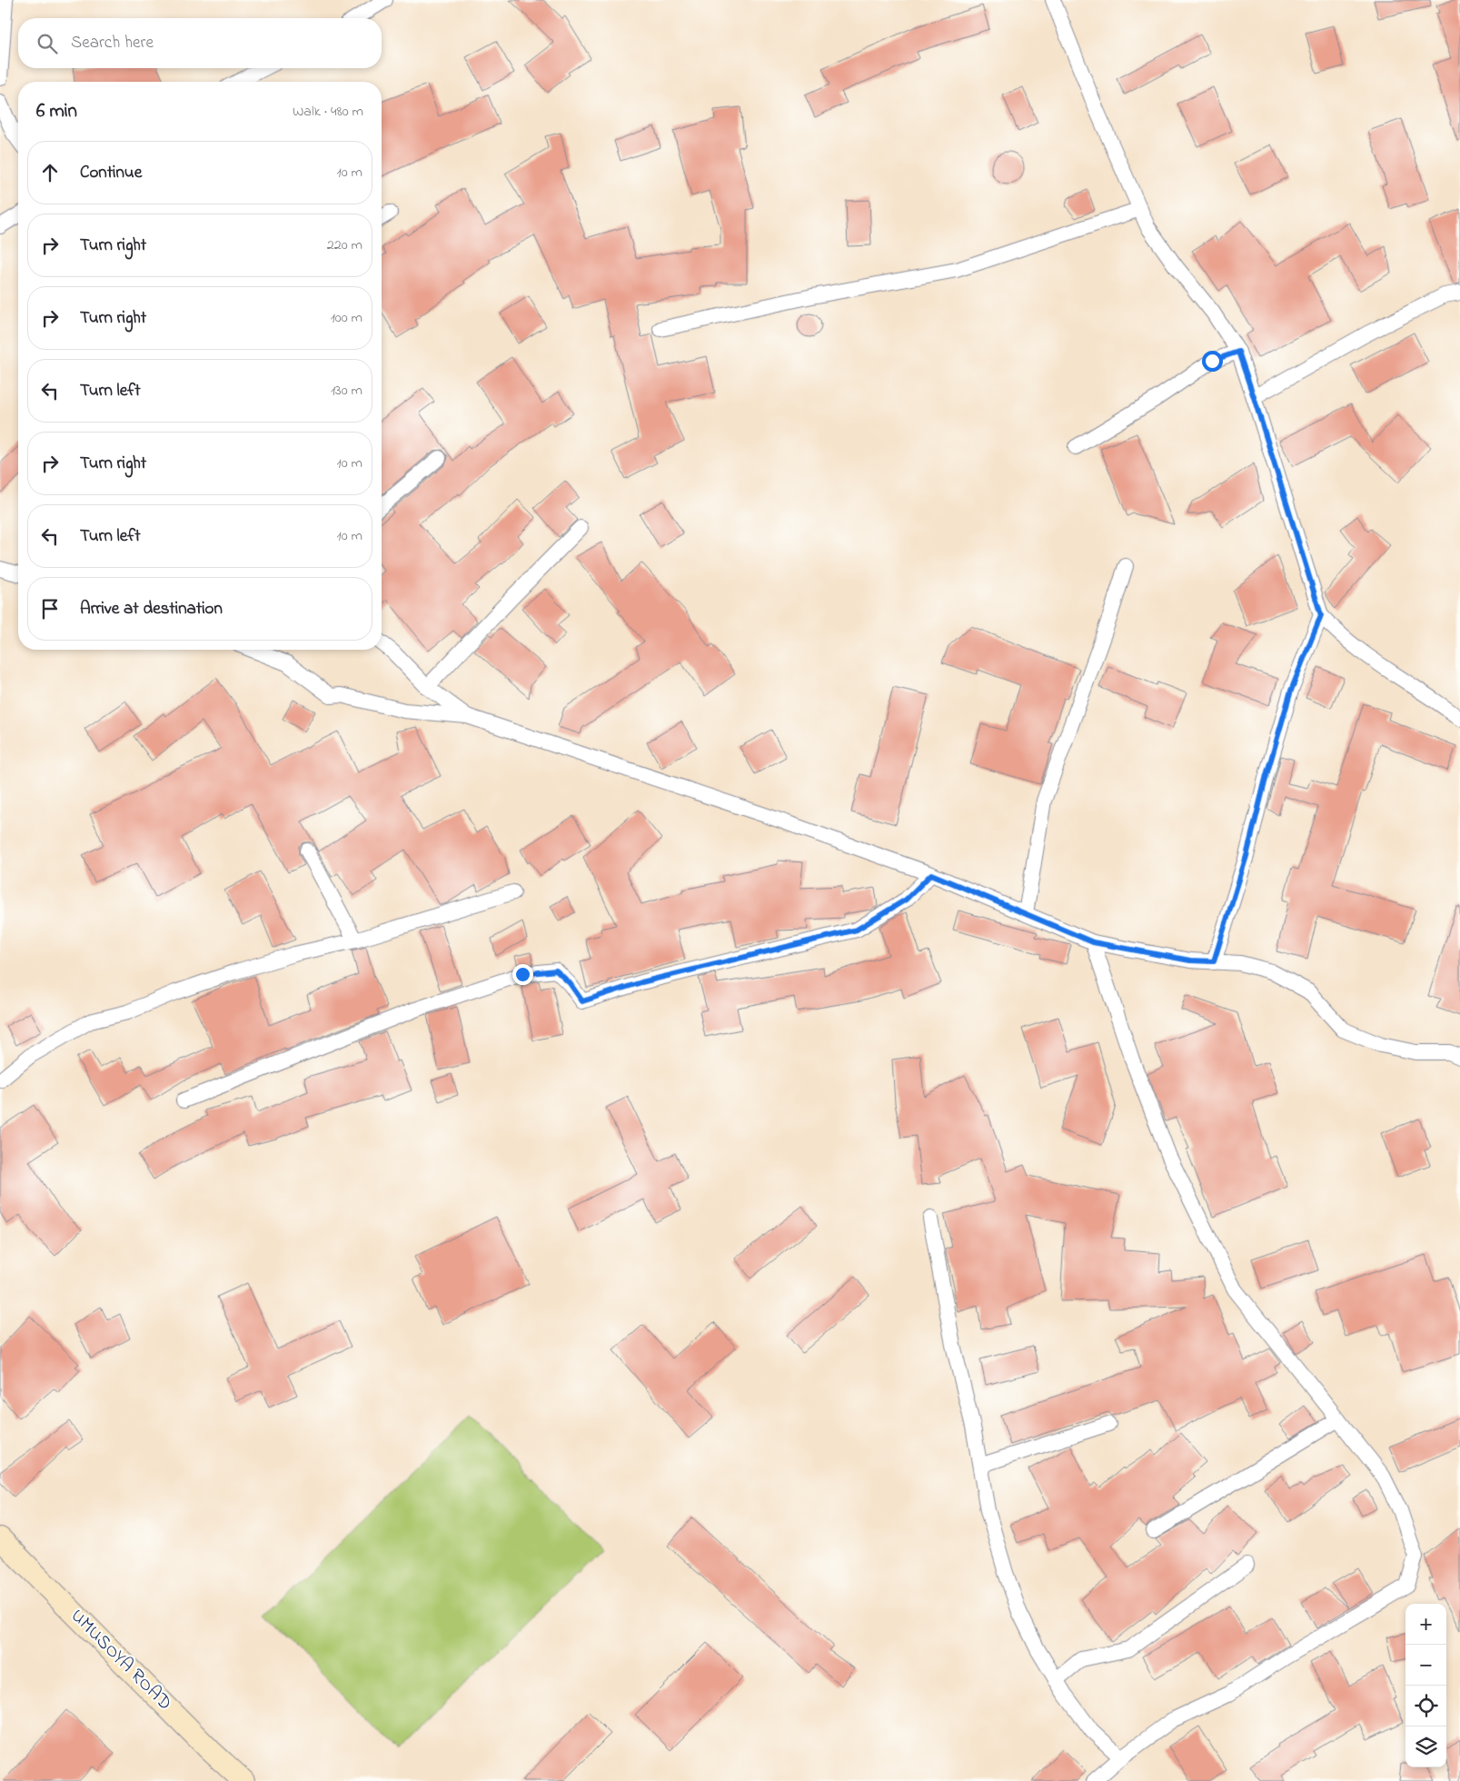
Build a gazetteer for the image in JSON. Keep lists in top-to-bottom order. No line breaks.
{"streets":{"main road":["UMUSOYA ROAD"]},"page":{"search":"Search here","heading":["6 min","Walk · 480 m"],"list":[["Continue","10 m"],["Turn right","220 m"],["Turn right","100 m"],["Turn left","130 m"],["Turn right","10 m"],["Turn left","10 m"],"Arrive at destination"],"map_buttons":["+","−"]}}
